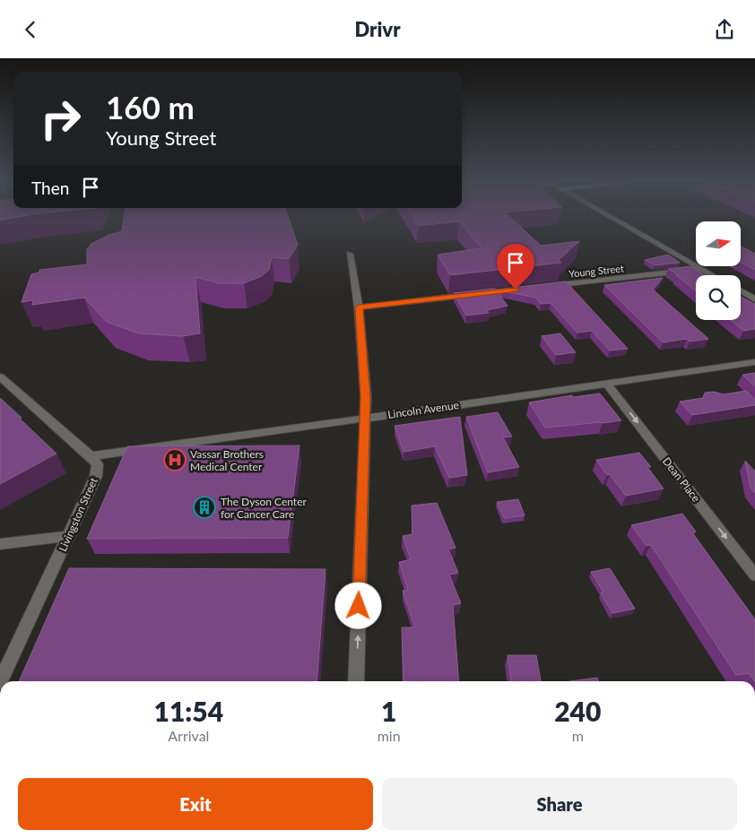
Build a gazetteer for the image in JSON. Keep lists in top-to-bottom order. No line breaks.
{"streets":{"street":["Young Street","Lincoln Avenue","Dean Place","Livingston Street"]},"crossings":[["Lincoln Avenue","Dean Place"],["Lincoln Avenue","Livingston Street"]],"one_way":["Dean Place"],"places":{"hospital":["Vassar Brothers Medical Center"],"building":["The Dyson Center for Cancer Care"]},"north":"right","page":{"header":"Drivr","turn":["160 m","Young Street"],"then":"Then","eta":["11:54","Arrival","1","min","240","m"],"buttons":["Exit","Share"]}}
